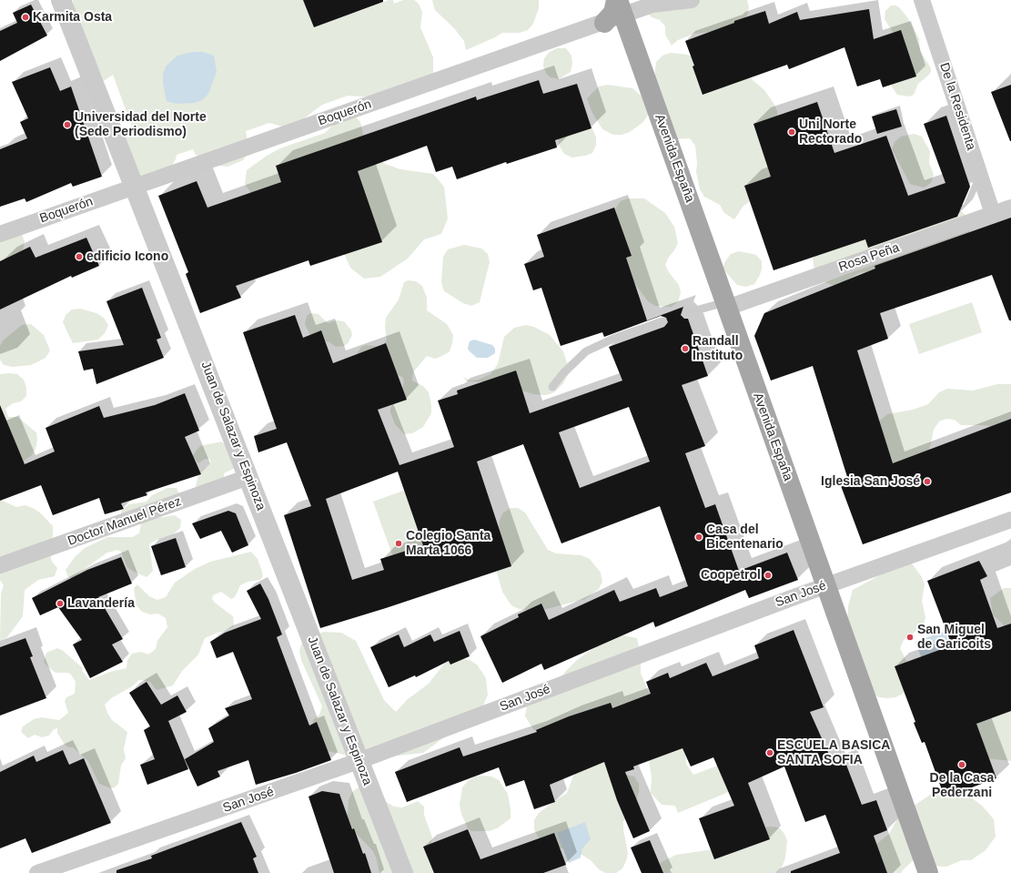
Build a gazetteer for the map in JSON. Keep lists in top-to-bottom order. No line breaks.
{"streets":{"main road":["Avenida España"],"street":["De la Residenta","Boquerón","Rosa Peña","Juan de Salazar y Espinoza","Doctor Manuel Pérez","San José"]},"crossings":[["De la Residenta","Rosa Peña"],["Boquerón","Juan de Salazar y Espinoza"],["Avenida España","Rosa Peña"],["Avenida España","San José"],["Juan de Salazar y Espinoza","Doctor Manuel Pérez"],["Juan de Salazar y Espinoza","San José"]],"places":["Karmita Osta","Universidad del Norte (Sede Periodismo)","Uni Norte Rectorado","edificio Icono","Randall Instituto","Iglesia San José","Casa del Bicentenario","Colegio Santa Marta 1066","Coopetrol","Lavandería","San Miguel de Garicoits","ESCUELA BASICA SANTA SOFIA","De la Casa Pederzani"]}
